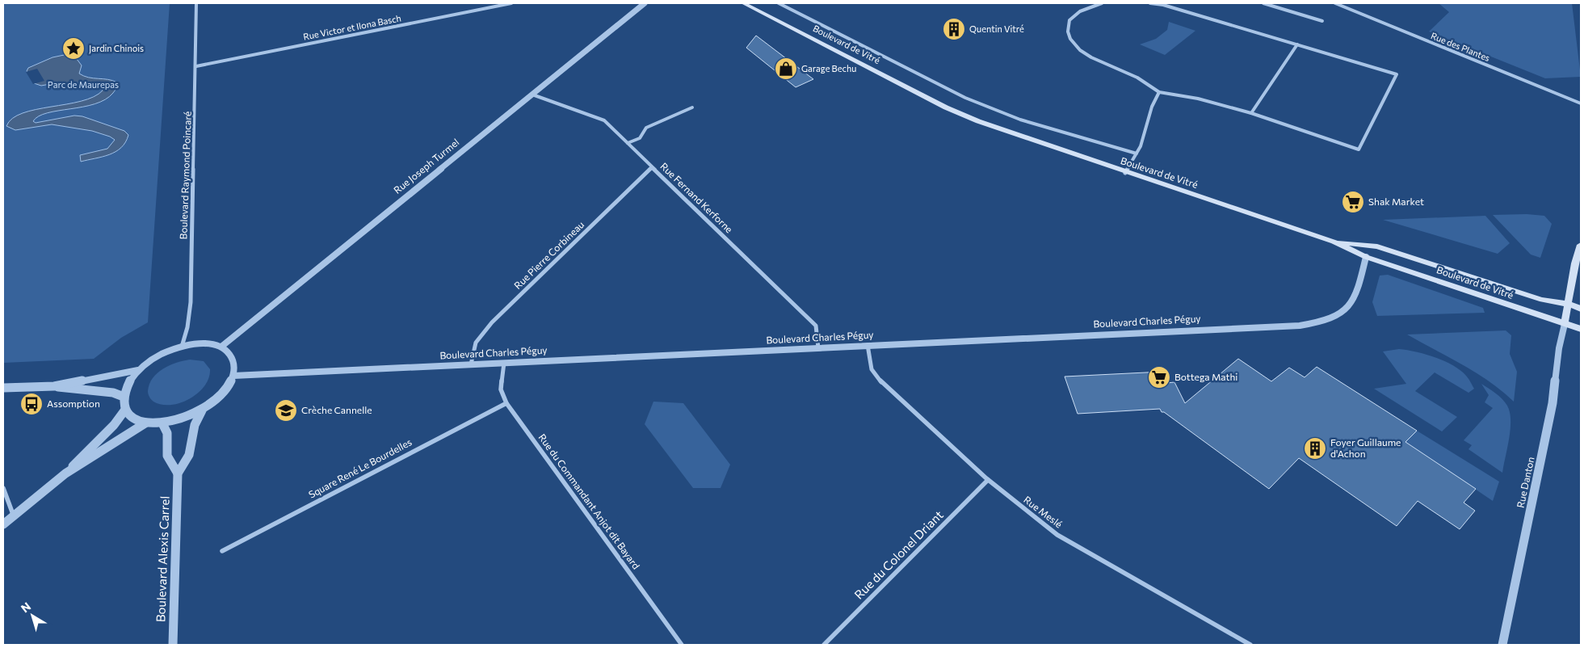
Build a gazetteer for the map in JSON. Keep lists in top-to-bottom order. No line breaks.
{"streets":{"main road":["Boulevard de Vitré"],"street":["Rue Victor et Ilona Basch","Rue des Plantes","Rue Joseph Turmel","Boulevard Raymond Poincaré","Rue Fernand Kerforne","Rue Pierre Corbineau","Boulevard Charles Péguy","Square René Le Bourdelles","Rue Danton","Rue du Commandant Anjot dit Bayard","Rue Meslé","Rue du Colonel Driant","Boulevard Alexis Carrel"]},"crossings":[["Rue Victor et Ilona Basch","Boulevard Raymond Poincaré"],["Boulevard de Vitré","Boulevard Charles Péguy"],["Boulevard de Vitré","Rue Danton"],["Rue Joseph Turmel","Boulevard Raymond Poincaré"],["Rue Joseph Turmel","Rue Fernand Kerforne"],["Rue Joseph Turmel","Boulevard Charles Péguy"],["Rue Joseph Turmel","Boulevard Alexis Carrel"],["Boulevard Raymond Poincaré","Boulevard Charles Péguy"],["Boulevard Raymond Poincaré","Boulevard Alexis Carrel"],["Rue Fernand Kerforne","Rue Pierre Corbineau"],["Rue Fernand Kerforne","Boulevard Charles Péguy"],["Rue Pierre Corbineau","Boulevard Charles Péguy"],["Boulevard Charles Péguy","Rue du Commandant Anjot dit Bayard"],["Boulevard Charles Péguy","Rue Meslé"],["Boulevard Charles Péguy","Boulevard Alexis Carrel"],["Square René Le Bourdelles","Rue du Commandant Anjot dit Bayard"],["Rue Meslé","Rue du Colonel Driant"]],"parks":["Parc de Maurepas"],"places":{"building":["Quentin Vitré","Foyer Guillaume d'Achon"],"place":["Jardin Chinois"],"shop":["Garage Bechu"],"supermarket":["Shak Market","Bottega Mathi"],"bus stop":["Assomption"],"school or university":["Crèche Cannelle"]},"north":"top left"}
